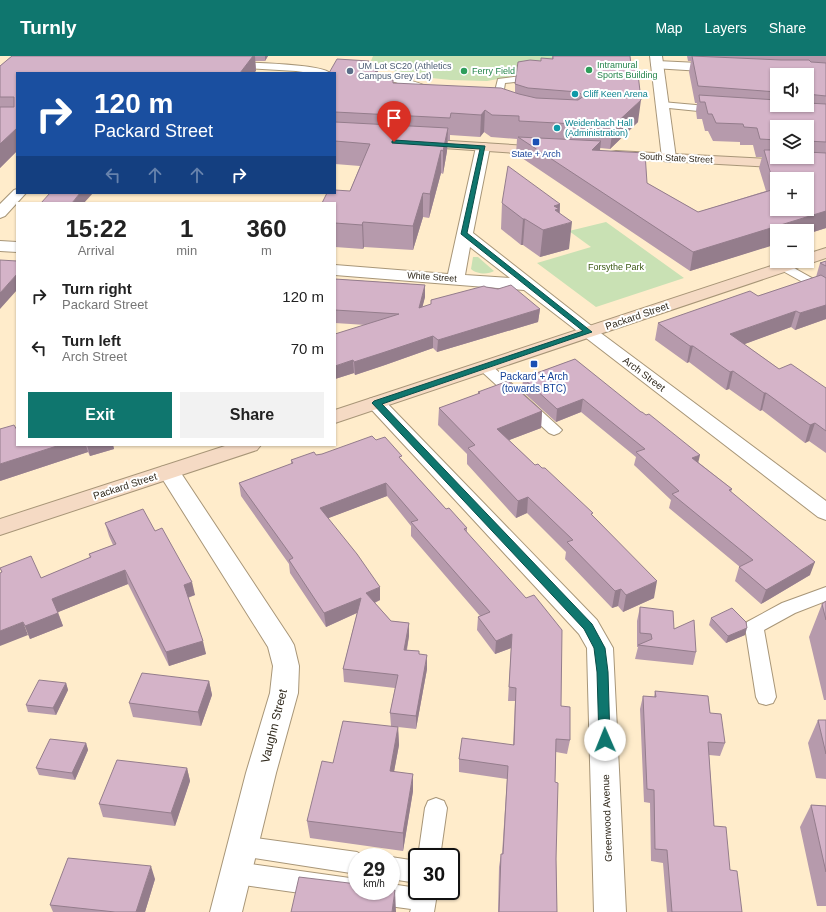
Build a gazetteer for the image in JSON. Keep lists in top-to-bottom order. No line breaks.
{"streets":{"main road":["South State Street","Packard Street"],"street":["White Street","Arch Street","Vaughn Street","Greenwood Avenue"]},"crossings":[["White Street","Arch Street"],["Packard Street","Arch Street"],["Packard Street","Vaughn Street"],["Packard Street","Greenwood Avenue"]],"parks":["Forsythe Park"],"places":{"other":["Intramural Sports Building","UM Lot SC20 (Athletics Campus Grey Lot)","Ferry Field","Cliff Keen Arena","Weidenbach Hall (Administration)"],"transit":["State + Arch","Packard + Arch (towards BTC)"]},"page":{"header":"Turnly","nav":["Map","Layers","Share"],"map_buttons":["+","−"],"turn":["120 m","Packard Street"],"eta":["15:22","Arrival","1","min","360","m"],"list":[{"name":"Turn right","note":"Packard Street","value":"120 m"},{"name":"Turn left","note":"Arch Street","value":"70 m"}],"buttons":["Exit","Share"],"speed":"29 km/h","limit":"30"}}
